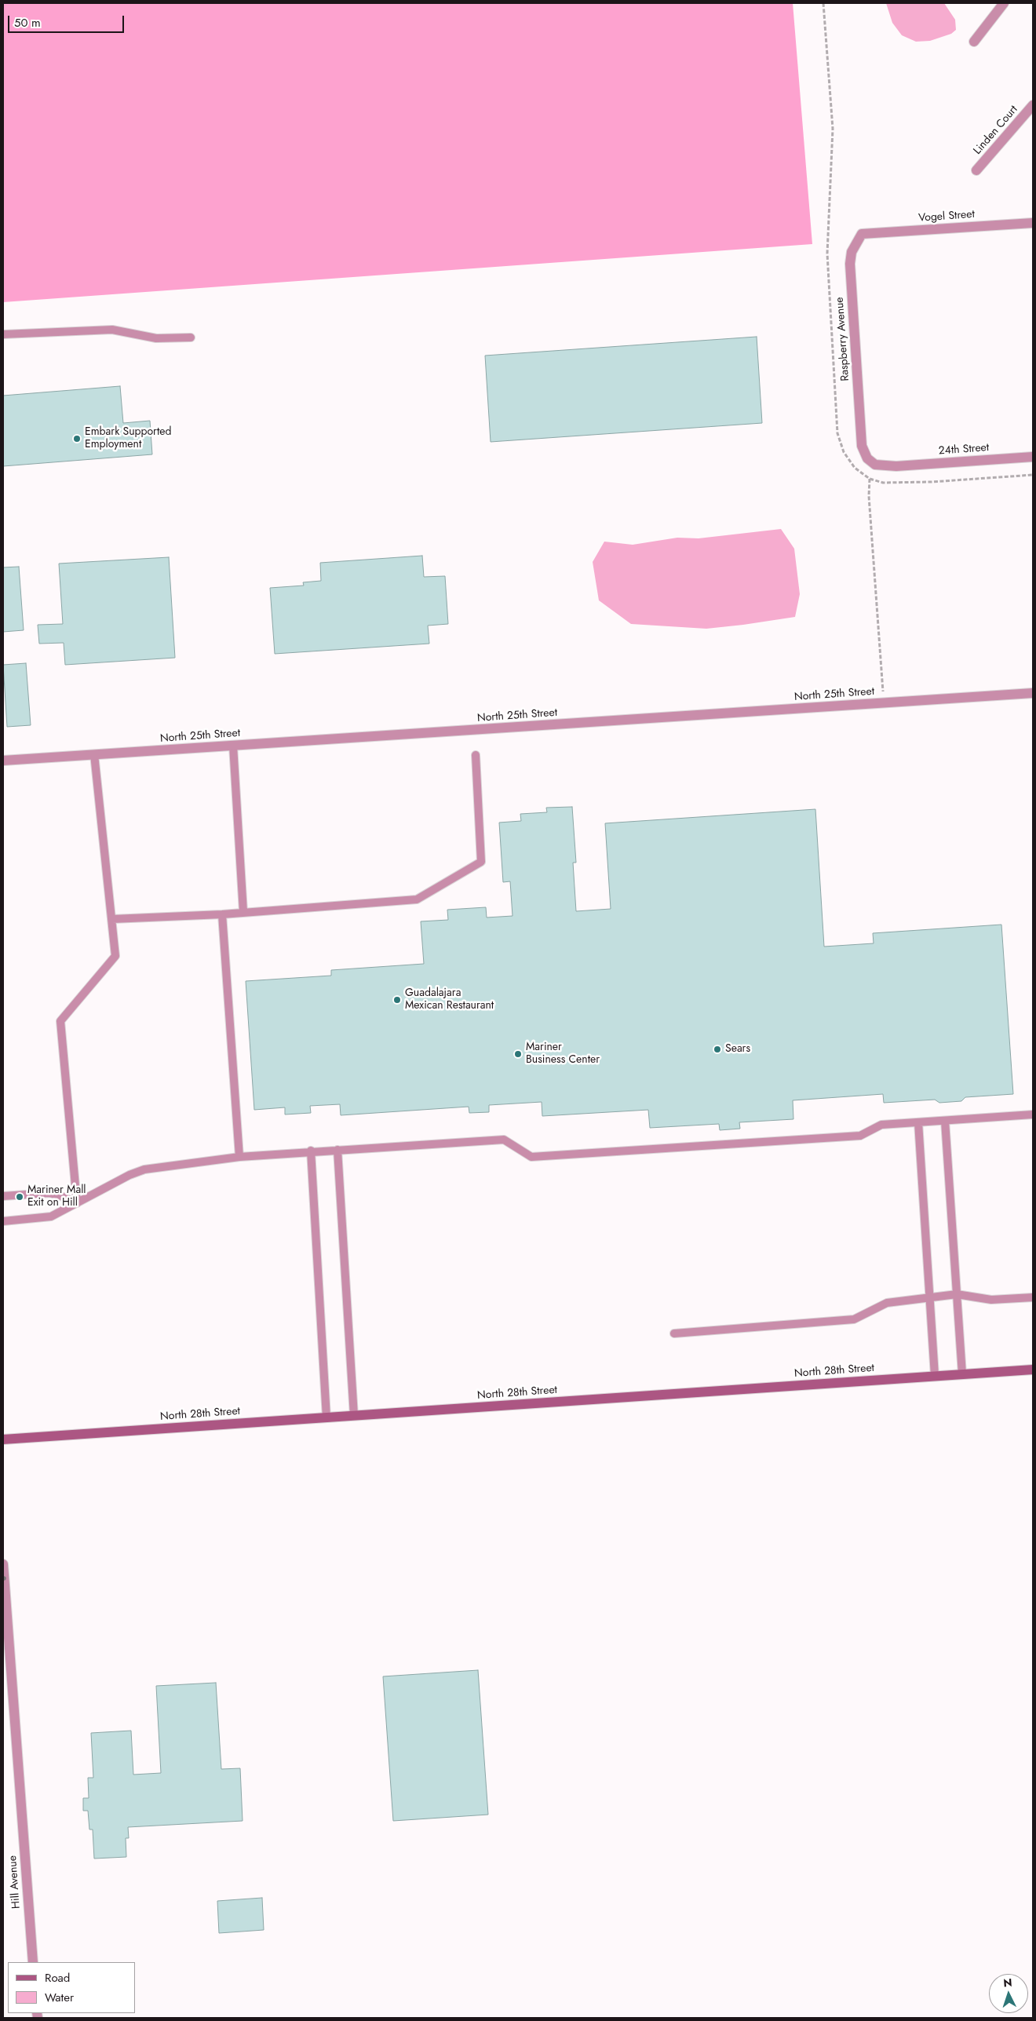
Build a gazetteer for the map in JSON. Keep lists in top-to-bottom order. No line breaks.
{"streets":{"main road":["North 28th Street"],"street":["Linden Court","Vogel Street","Raspberry Avenue","24th Street","North 25th Street","Hill Avenue"]},"crossings":[["Vogel Street","Raspberry Avenue"],["Raspberry Avenue","24th Street"]],"places":["Embark Supported Employment","Guadalajara Mexican Restaurant","Sears","Mariner Business Center","Mariner Mall Exit on Hill"],"legend":["Road","Water"],"scale_bar":"50 m","north":"top"}
